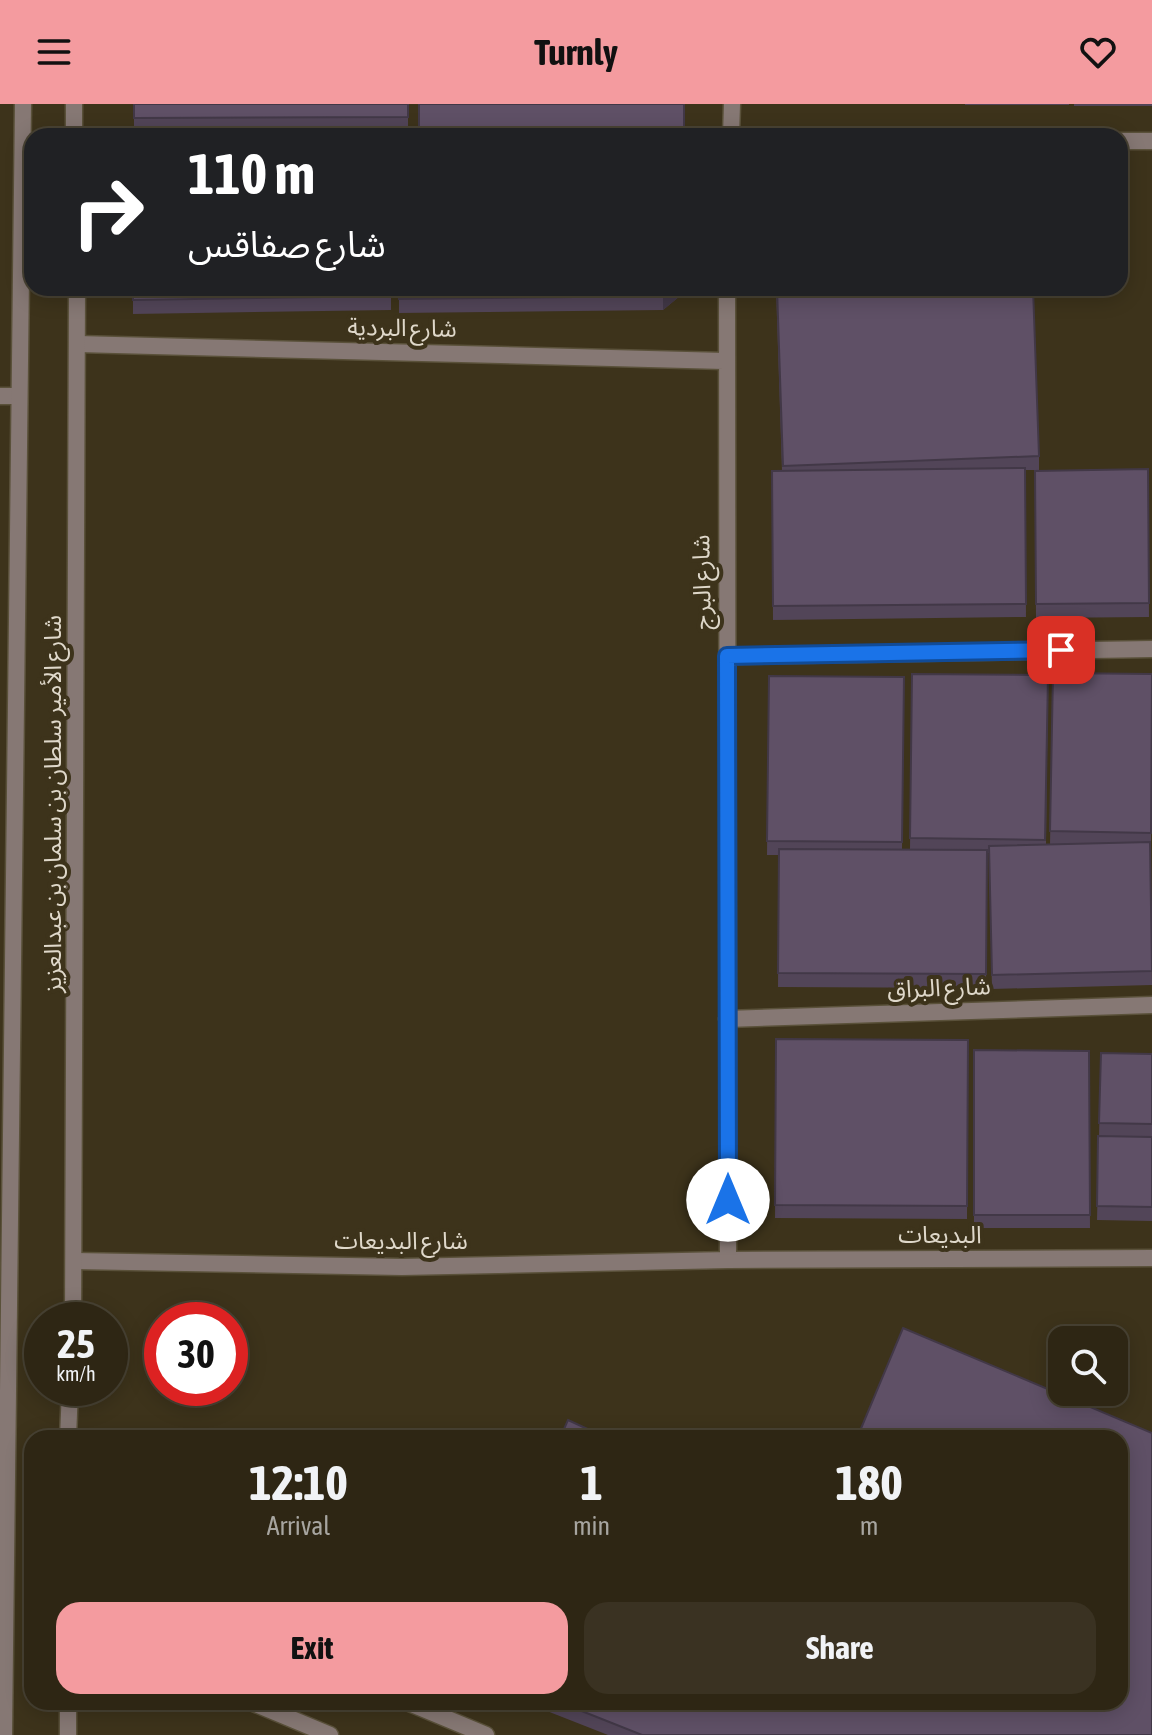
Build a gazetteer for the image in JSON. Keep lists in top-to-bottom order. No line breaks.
{"streets":{"street":["شارع البردية","شارع البرج","شارع الأمير سلطان بن سلمان بن عبدالعزيز","شارع البراق","البديعات","شارع البديعات"]},"crossings":[["شارع البردية","شارع البرج"],["شارع البردية","شارع الأمير سلطان بن سلمان بن عبدالعزيز"],["شارع البرج","شارع البراق"],["شارع البرج","البديعات"],["شارع البرج","شارع البديعات"],["شارع الأمير سلطان بن سلمان بن عبدالعزيز","شارع البديعات"],["البديعات","شارع البديعات"]],"page":{"header":"Turnly","turn":["110 m","شارع صفاقس"],"speed":"25 km/h","limit":"30","eta":["12:10","Arrival","1","min","180","m"],"buttons":["Exit","Share"]}}
